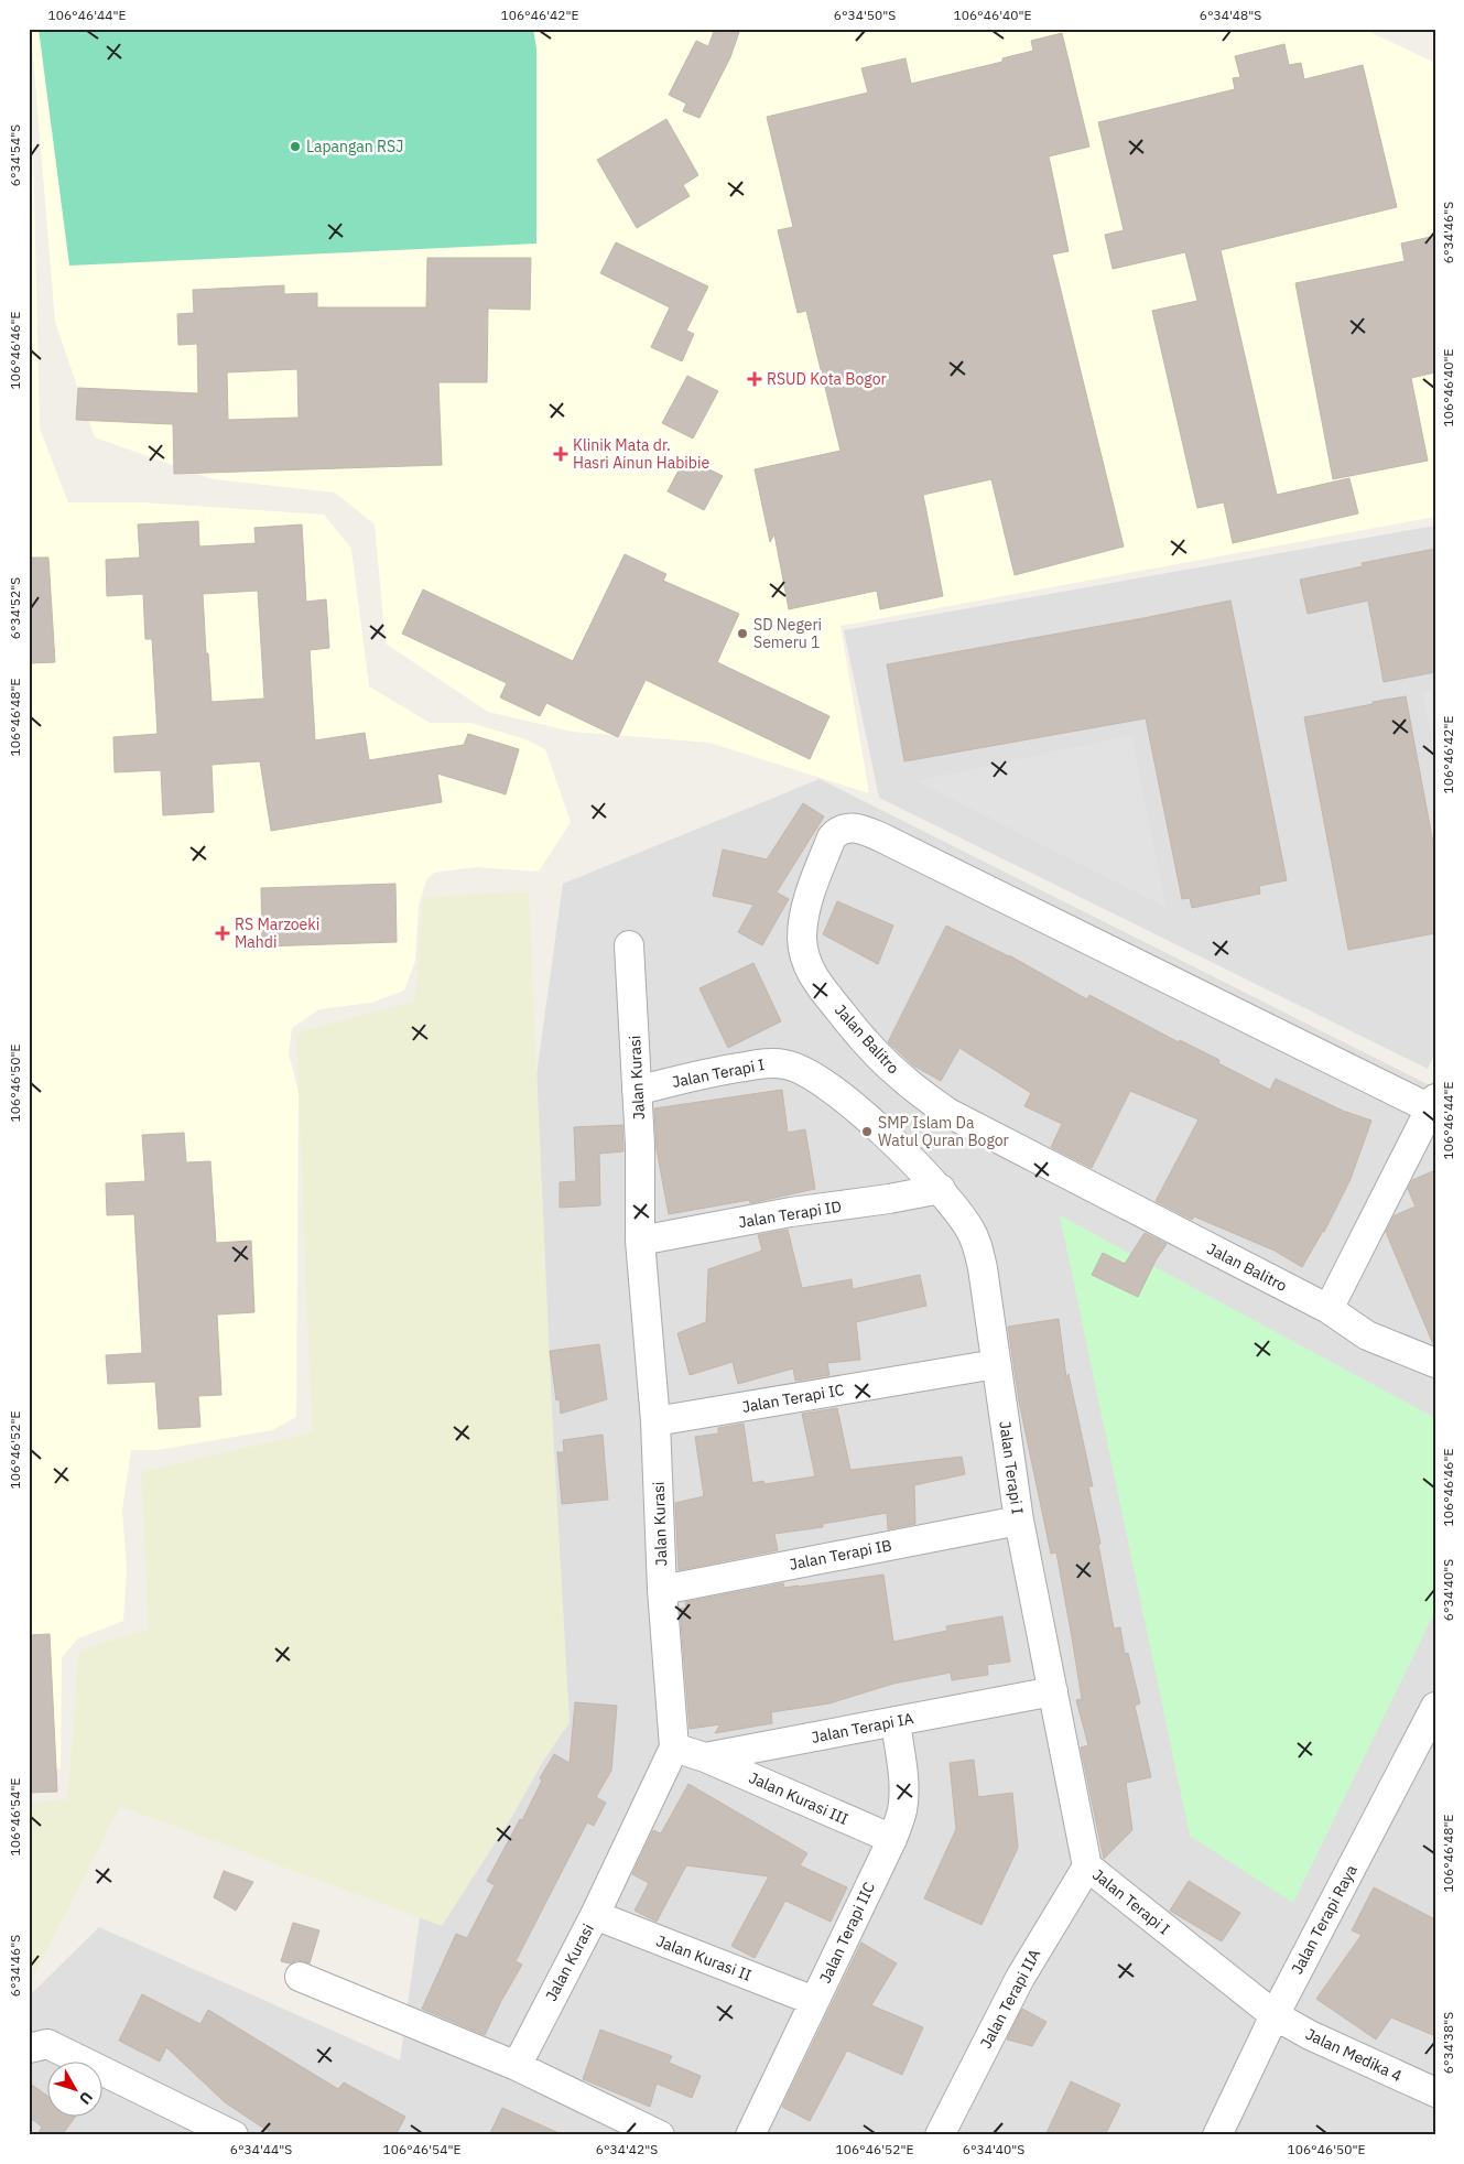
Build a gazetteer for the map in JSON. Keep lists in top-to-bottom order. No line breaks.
{"streets":{"street":["Jalan Balitro","Jalan Terapi I","Jalan Kurasi","Jalan Terapi ID","Jalan Terapi IC","Jalan Terapi IB","Jalan Terapi IA","Jalan Kurasi III","Jalan Terapi Raya","Jalan Terapi IIC","Jalan Kurasi II","Jalan Terapi IIA","Jalan Medika 4"]},"crossings":[["Jalan Terapi I","Jalan Kurasi"],["Jalan Terapi I","Jalan Terapi ID"],["Jalan Terapi I","Jalan Terapi IC"],["Jalan Terapi I","Jalan Terapi IB"],["Jalan Terapi I","Jalan Terapi IA"],["Jalan Terapi I","Jalan Terapi Raya"],["Jalan Terapi I","Jalan Terapi IIA"],["Jalan Terapi I","Jalan Medika 4"],["Jalan Kurasi","Jalan Terapi ID"],["Jalan Kurasi","Jalan Terapi IC"],["Jalan Kurasi","Jalan Terapi IB"],["Jalan Kurasi","Jalan Terapi IA"],["Jalan Kurasi","Jalan Kurasi II"],["Jalan Terapi IA","Jalan Kurasi III"],["Jalan Terapi IA","Jalan Terapi IIC"],["Jalan Kurasi III","Jalan Terapi IIC"],["Jalan Terapi Raya","Jalan Medika 4"],["Jalan Terapi IIC","Jalan Kurasi II"]],"places":{"other":["Lapangan RSJ","SD Negeri Semeru 1","SMP Islam Da Watul Quran Bogor"],"health":["RSUD Kota Bogor","Klinik Mata dr. Hasri Ainun Habibie","RS Marzoeki Mahdi"]},"north":"bottom right","coordinates":["106°46'44\"E","106°46'42\"E","6°34'50\"S","106°46'40\"E","6°34'48\"S","6°34'54\"S","6°34'46\"S","106°46'46\"E","6°34'52\"S","106°46'48\"E","106°46'50\"E","106°46'52\"E","6°34'40\"S","106°46'54\"E","6°34'38\"S","6°34'44\"S","6°34'42\"S"]}
